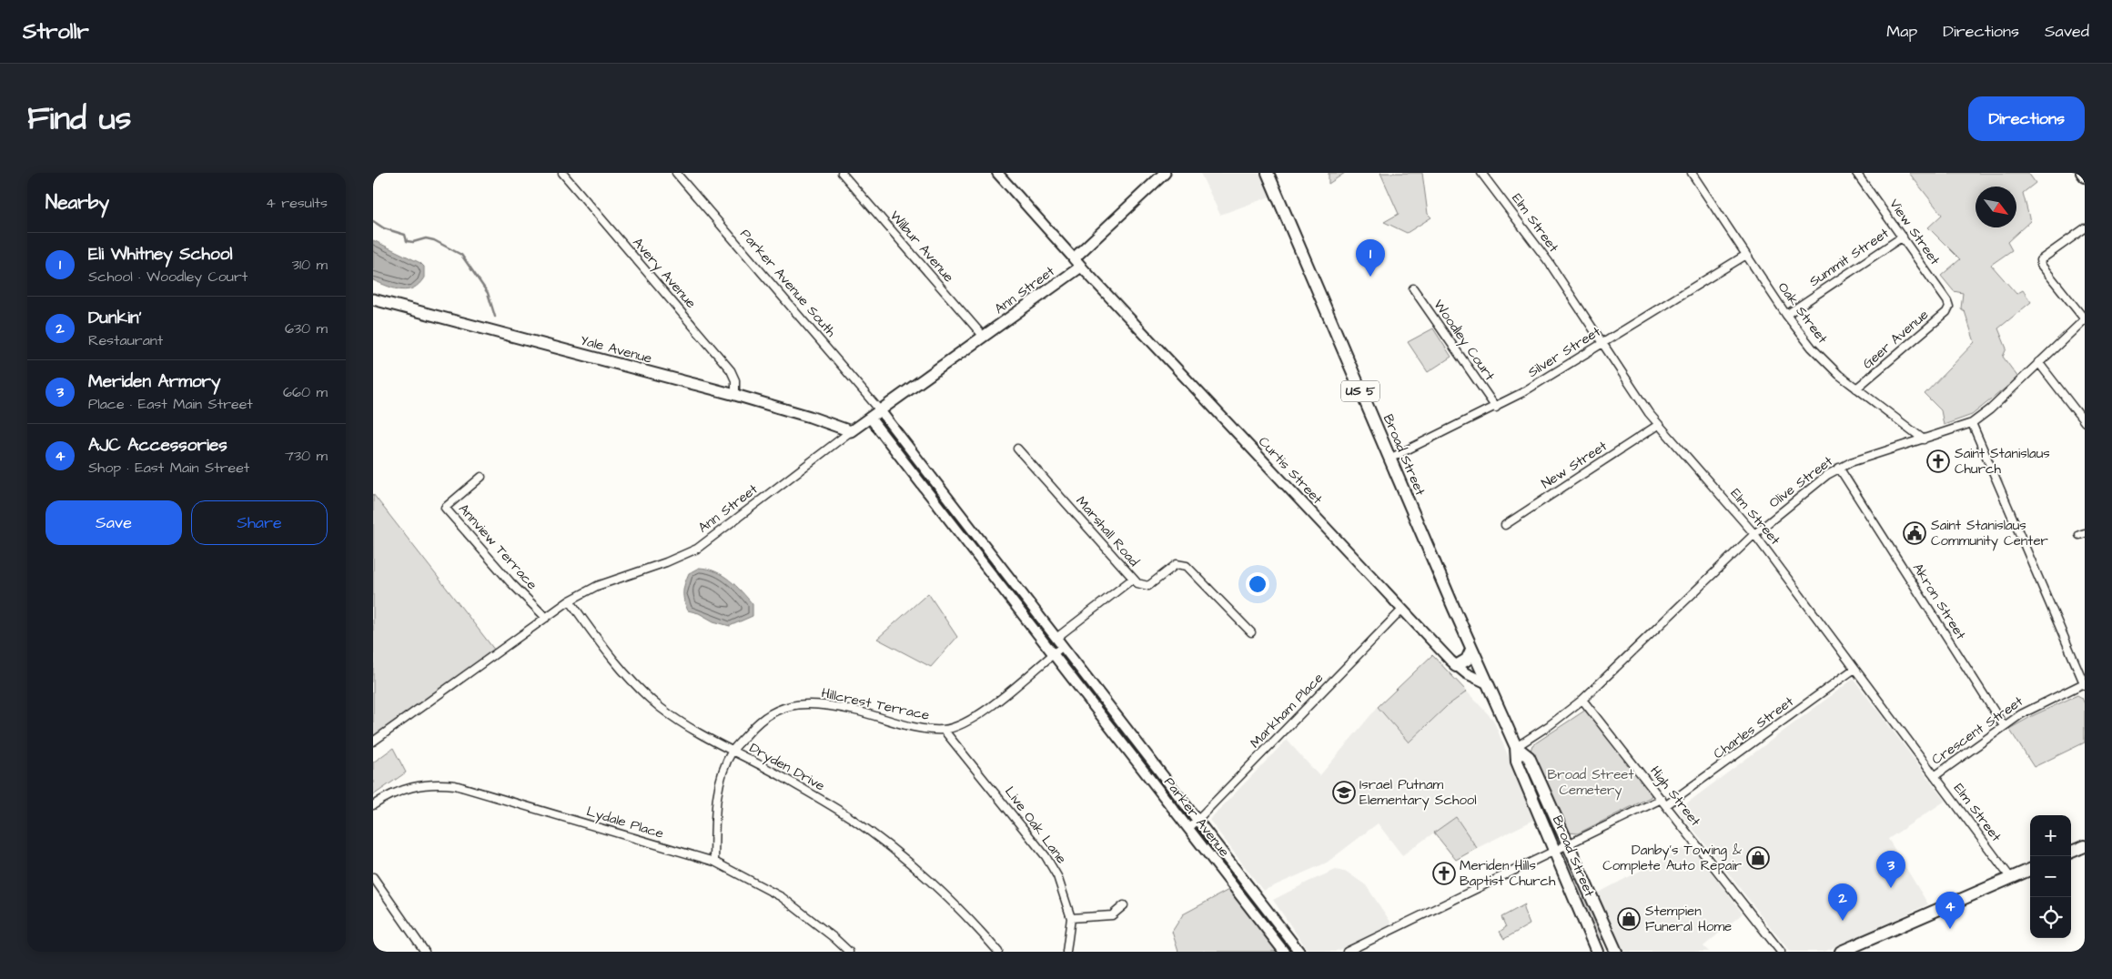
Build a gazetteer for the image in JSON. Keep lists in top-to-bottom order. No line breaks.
{"streets":{"main road":["Ann Street","Yale Avenue","US 5","Broad Street"],"street":["Elm Street","View Street","Wilbur Avenue","Summit Street","Avery Avenue","Parker Avenue South","Oak Street","Geer Avenue","Woodley Court","Silver Street","New Street","Curtis Street","Olive Street","Marshall Road","Annview Terrace","Akron Street","Hillcrest Terrace","Markham Place","Charles Street","Crescent Street","Dryden Drive","High Street","Parker Avenue","Lydale Place","Live Oak Lane"]},"crossings":[["Elm Street","Silver Street"],["Elm Street","New Street"],["Elm Street","Olive Street"],["Elm Street","Charles Street"],["Elm Street","Crescent Street"],["View Street","Summit Street"],["View Street","Geer Avenue"],["Wilbur Avenue","Ann Street"],["Summit Street","Oak Street"],["Avery Avenue","Yale Avenue"],["Parker Avenue South","Ann Street"],["Parker Avenue South","Parker Avenue"],["Ann Street","Yale Avenue"],["Ann Street","Curtis Street"],["Ann Street","Annview Terrace"],["Ann Street","Dryden Drive"],["Ann Street","Parker Avenue"],["Oak Street","Geer Avenue"],["Oak Street","Silver Street"],["Oak Street","Olive Street"],["Woodley Court","Silver Street"],["Silver Street","Broad Street"],["Broad Street","Curtis Street"],["Broad Street","Olive Street"],["Broad Street","Charles Street"],["Curtis Street","Markham Place"],["Olive Street","Akron Street"],["Olive Street","High Street"],["Marshall Road","Parker Avenue"],["Akron Street","Crescent Street"],["Hillcrest Terrace","Dryden Drive"],["Hillcrest Terrace","Parker Avenue"],["Hillcrest Terrace","Lydale Place"],["Hillcrest Terrace","Live Oak Lane"],["Markham Place","Parker Avenue"],["Charles Street","High Street"]],"parks":["Broad Street Cemetery"],"places":{"church":["Saint Stanislaus Church","Meriden Hills Baptist Church"],"public building":["Saint Stanislaus Community Center"],"school or university":["Israel Putnam Elementary School"],"shop":["Danby's Towing & Complete Auto Repair","Stempien Funeral Home"]},"north":"bottom right","page":{"header":"Strollr","nav":["Map","Directions","Saved"],"title":"Find us","buttons":["Directions",["Save","Share"]],"heading":["Nearby","4 results"],"list":[{"mark":"1","name":"Eli Whitney School","note":"School · Woodley Court","value":"310 m"},{"mark":"2","name":"Dunkin'","note":"Restaurant","value":"630 m"},{"mark":"3","name":"Meriden Armory","note":"Place · East Main Street","value":"660 m"},{"mark":"4","name":"AJC Accessories","note":"Shop · East Main Street","value":"730 m"}],"pins":["1","3","2","4"],"map_buttons":["+","−"]}}
